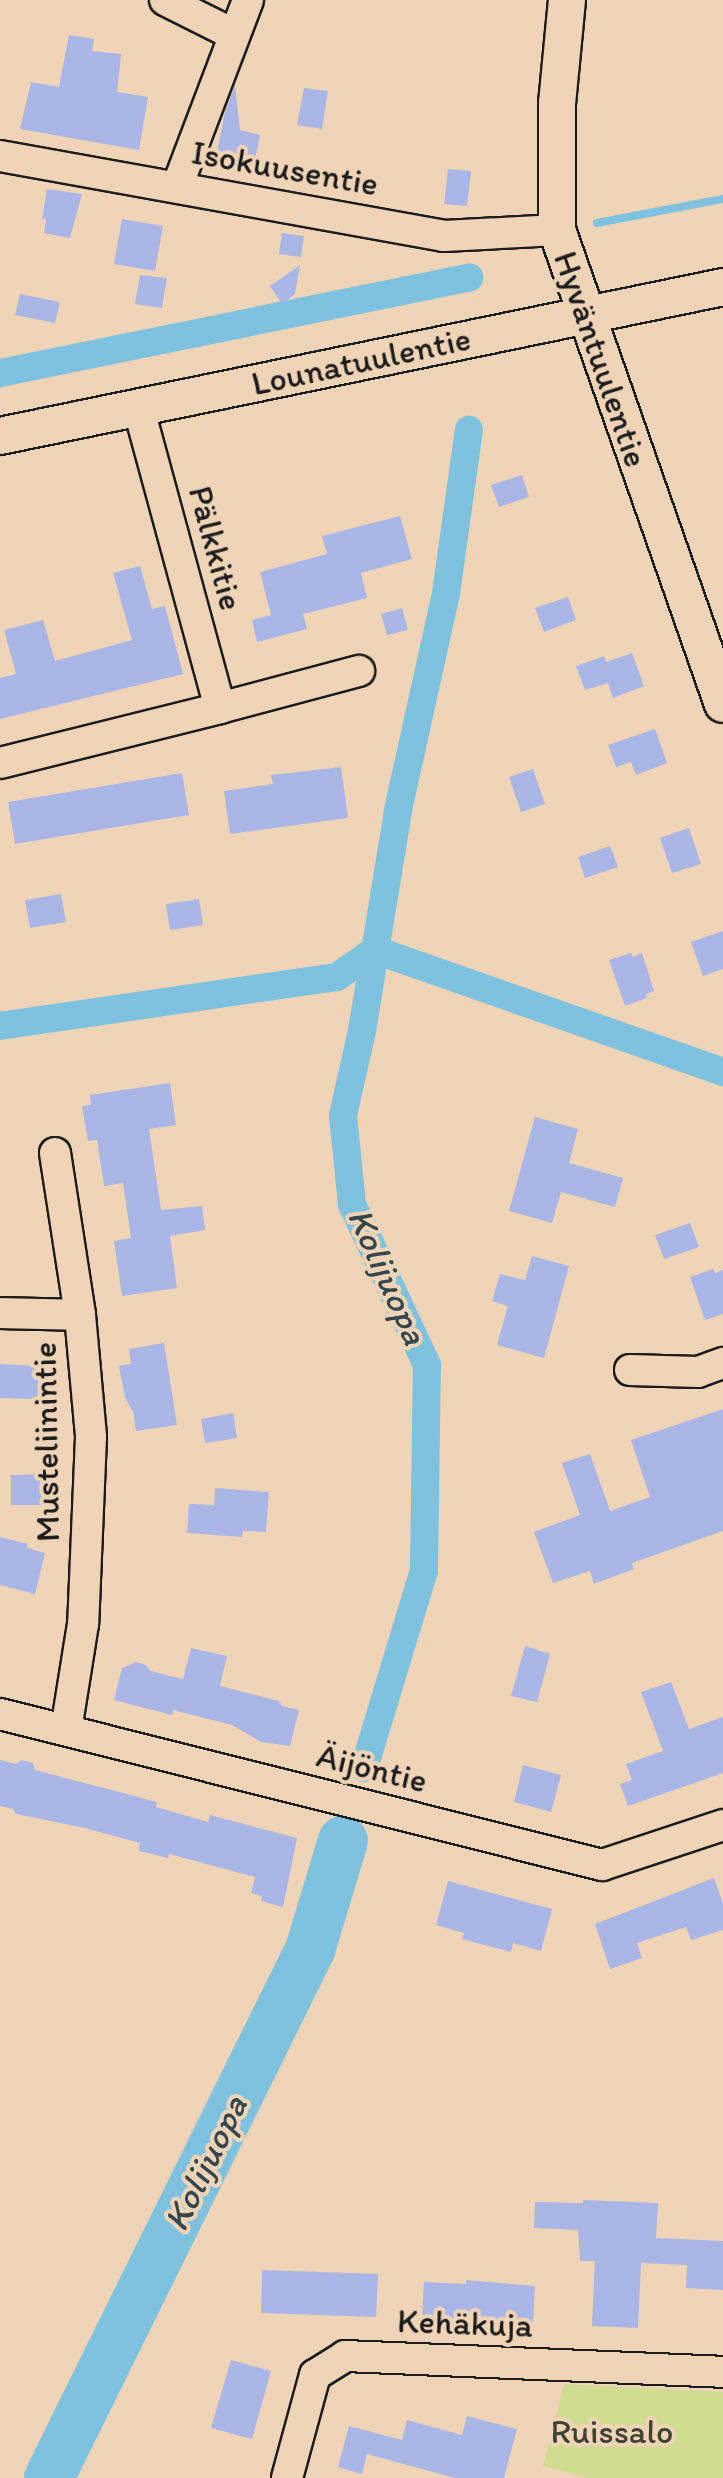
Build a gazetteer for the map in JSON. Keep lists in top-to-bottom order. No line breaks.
{"streets":{"street":["Isokuusentie","Hyväntuulentie","Lounatuulentie","Pälkkitie","Musteliinintie","Äijöntie","Kehäkuja"]},"crossings":[["Isokuusentie","Hyväntuulentie"],["Hyväntuulentie","Lounatuulentie"],["Lounatuulentie","Pälkkitie"],["Musteliinintie","Äijöntie"]],"water":["Kolijuopa"],"parks":["Ruissalo"]}
